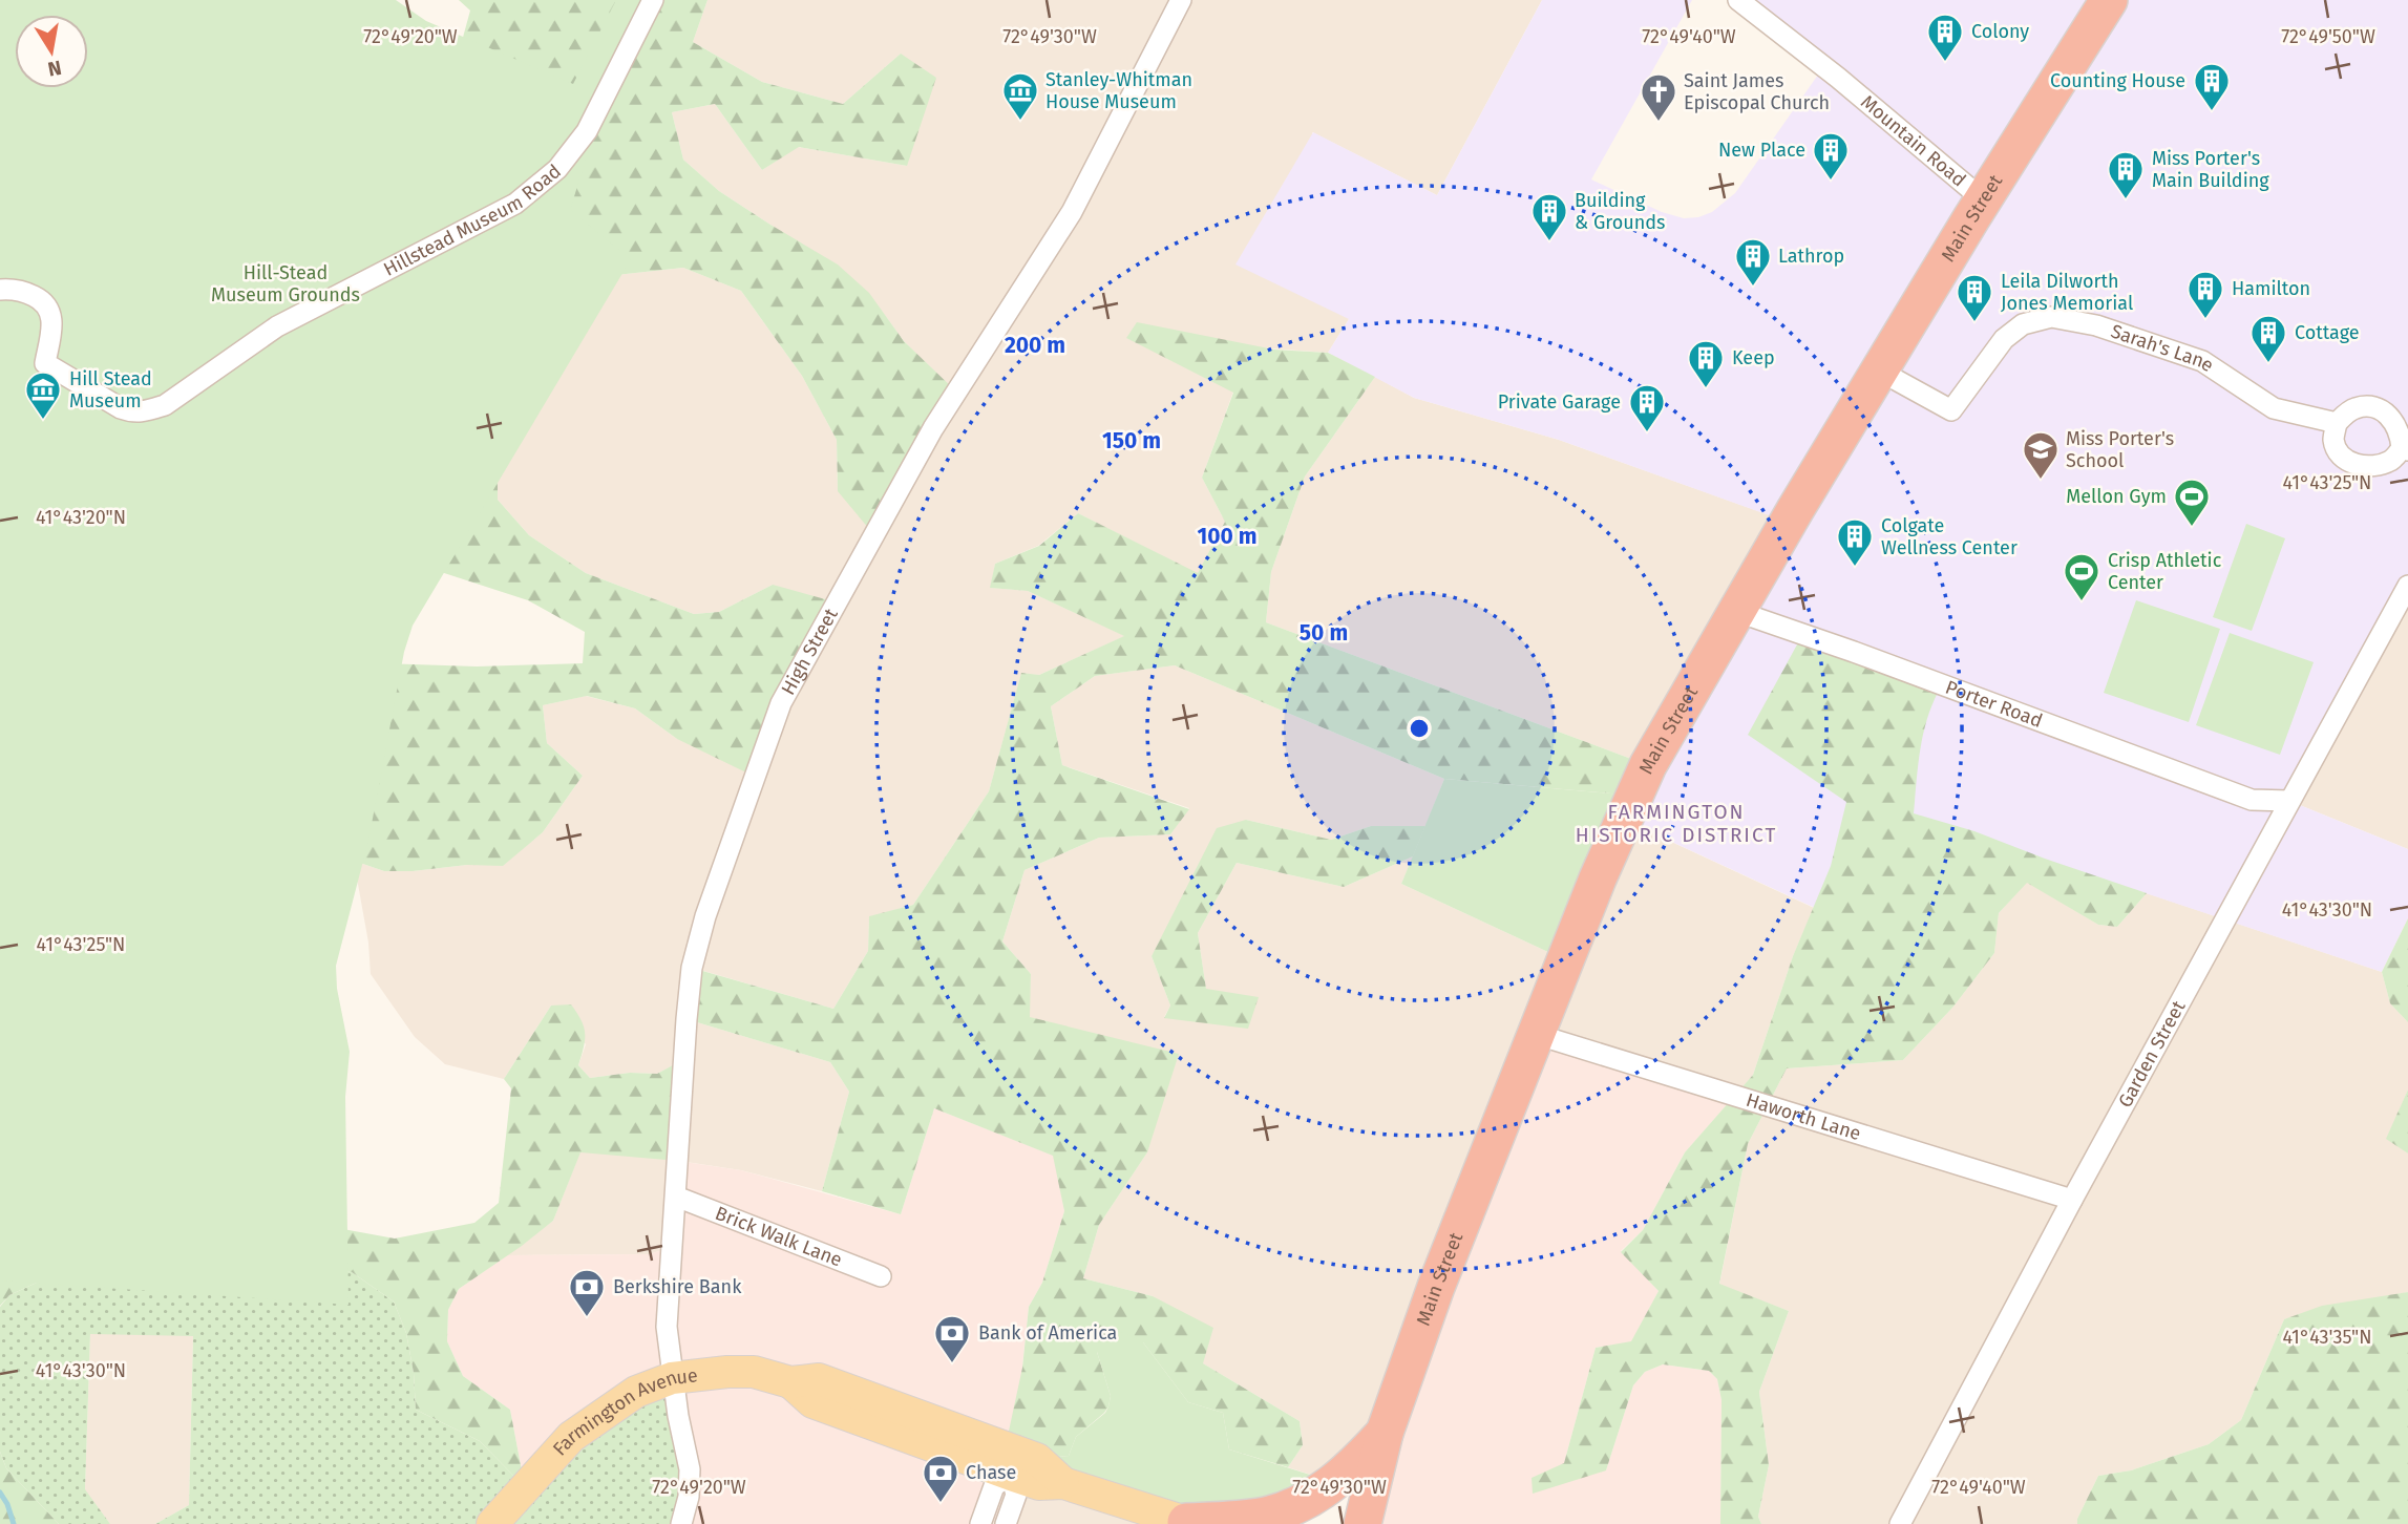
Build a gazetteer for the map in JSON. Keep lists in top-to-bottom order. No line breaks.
{"streets":{"highway":["Main Street"],"main road":["Farmington Avenue"],"street":["Mountain Road","Hillstead Museum Road","Sarah's Lane","High Street","Porter Road","Garden Street","Haworth Lane","Brick Walk Lane"]},"crossings":[["Mountain Road","Main Street"],["Main Street","Sarah's Lane"],["Main Street","Porter Road"],["Main Street","Haworth Lane"],["High Street","Brick Walk Lane"],["High Street","Farmington Avenue"],["Porter Road","Garden Street"],["Garden Street","Haworth Lane"]],"districts":["FARMINGTON HISTORIC DISTRICT"],"parks":["Hill-Stead Museum Grounds"],"places":{"building":["Colony","Counting House","New Place","Miss Porter's Main Building","Building & Grounds","Lathrop","Hamilton","Leila Dilworth Jones Memorial","Cottage","Keep","Private Garage","Colgate Wellness Center"],"museum":["Stanley-Whitman House Museum","Hill Stead Museum"],"church":["Saint James Episcopal Church"],"school or university":["Miss Porter's School"],"sports":["Mellon Gym","Crisp Athletic Center"],"bank":["Berkshire Bank","Bank of America","Chase"]},"north":"bottom","coordinates":["72°49'20\"W","72°49'30\"W","72°49'40\"W","72°49'50\"W","41°43'25\"N","41°43'20\"N","41°43'30\"N","41°43'35\"N"],"rings":["200 m","150 m","100 m","50 m"]}
